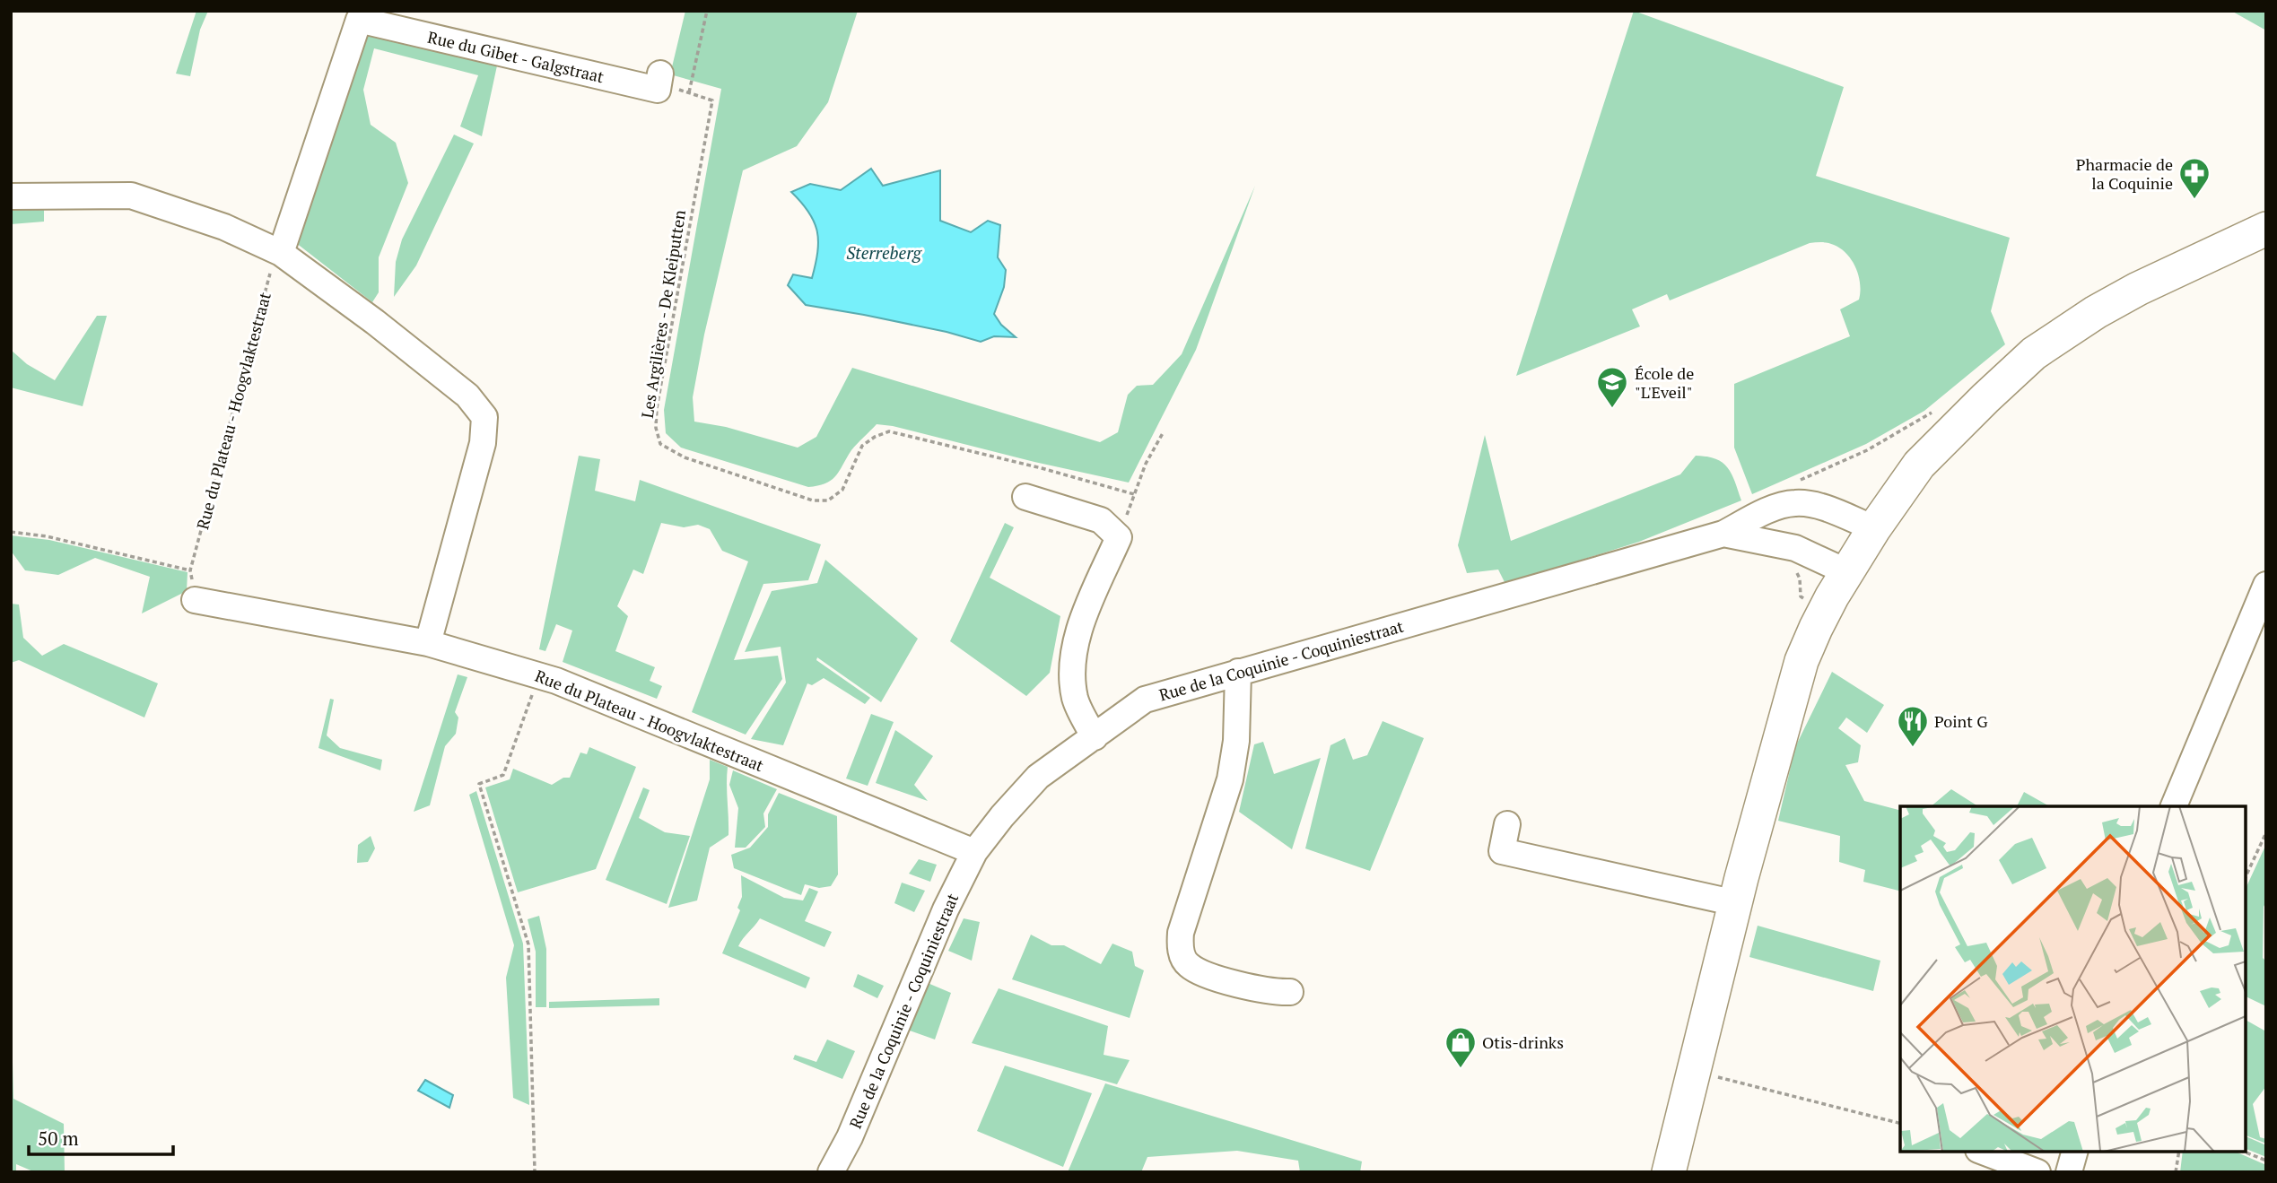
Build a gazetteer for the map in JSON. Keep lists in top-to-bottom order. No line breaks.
{"streets":{"street":["Rue du Gibet - Galgstraat","Rue du Plateau - Hoogvlaktestraat","Rue de la Coquinie - Coquiniestraat"],"path":["Les Argilières - De Kleiputten"]},"crossings":[["Rue du Gibet - Galgstraat","Les Argilières - De Kleiputten"],["Rue du Gibet - Galgstraat","Rue du Plateau - Hoogvlaktestraat"],["Rue du Plateau - Hoogvlaktestraat","Rue de la Coquinie - Coquiniestraat"]],"water":["Sterreberg"],"places":{"pharmacy":["Pharmacie de la Coquinie"],"school or university":["École de \"L'Eveil\""],"restaurant":["Point G"],"shop":["Otis-drinks"]},"scale_bar":"50 m"}
